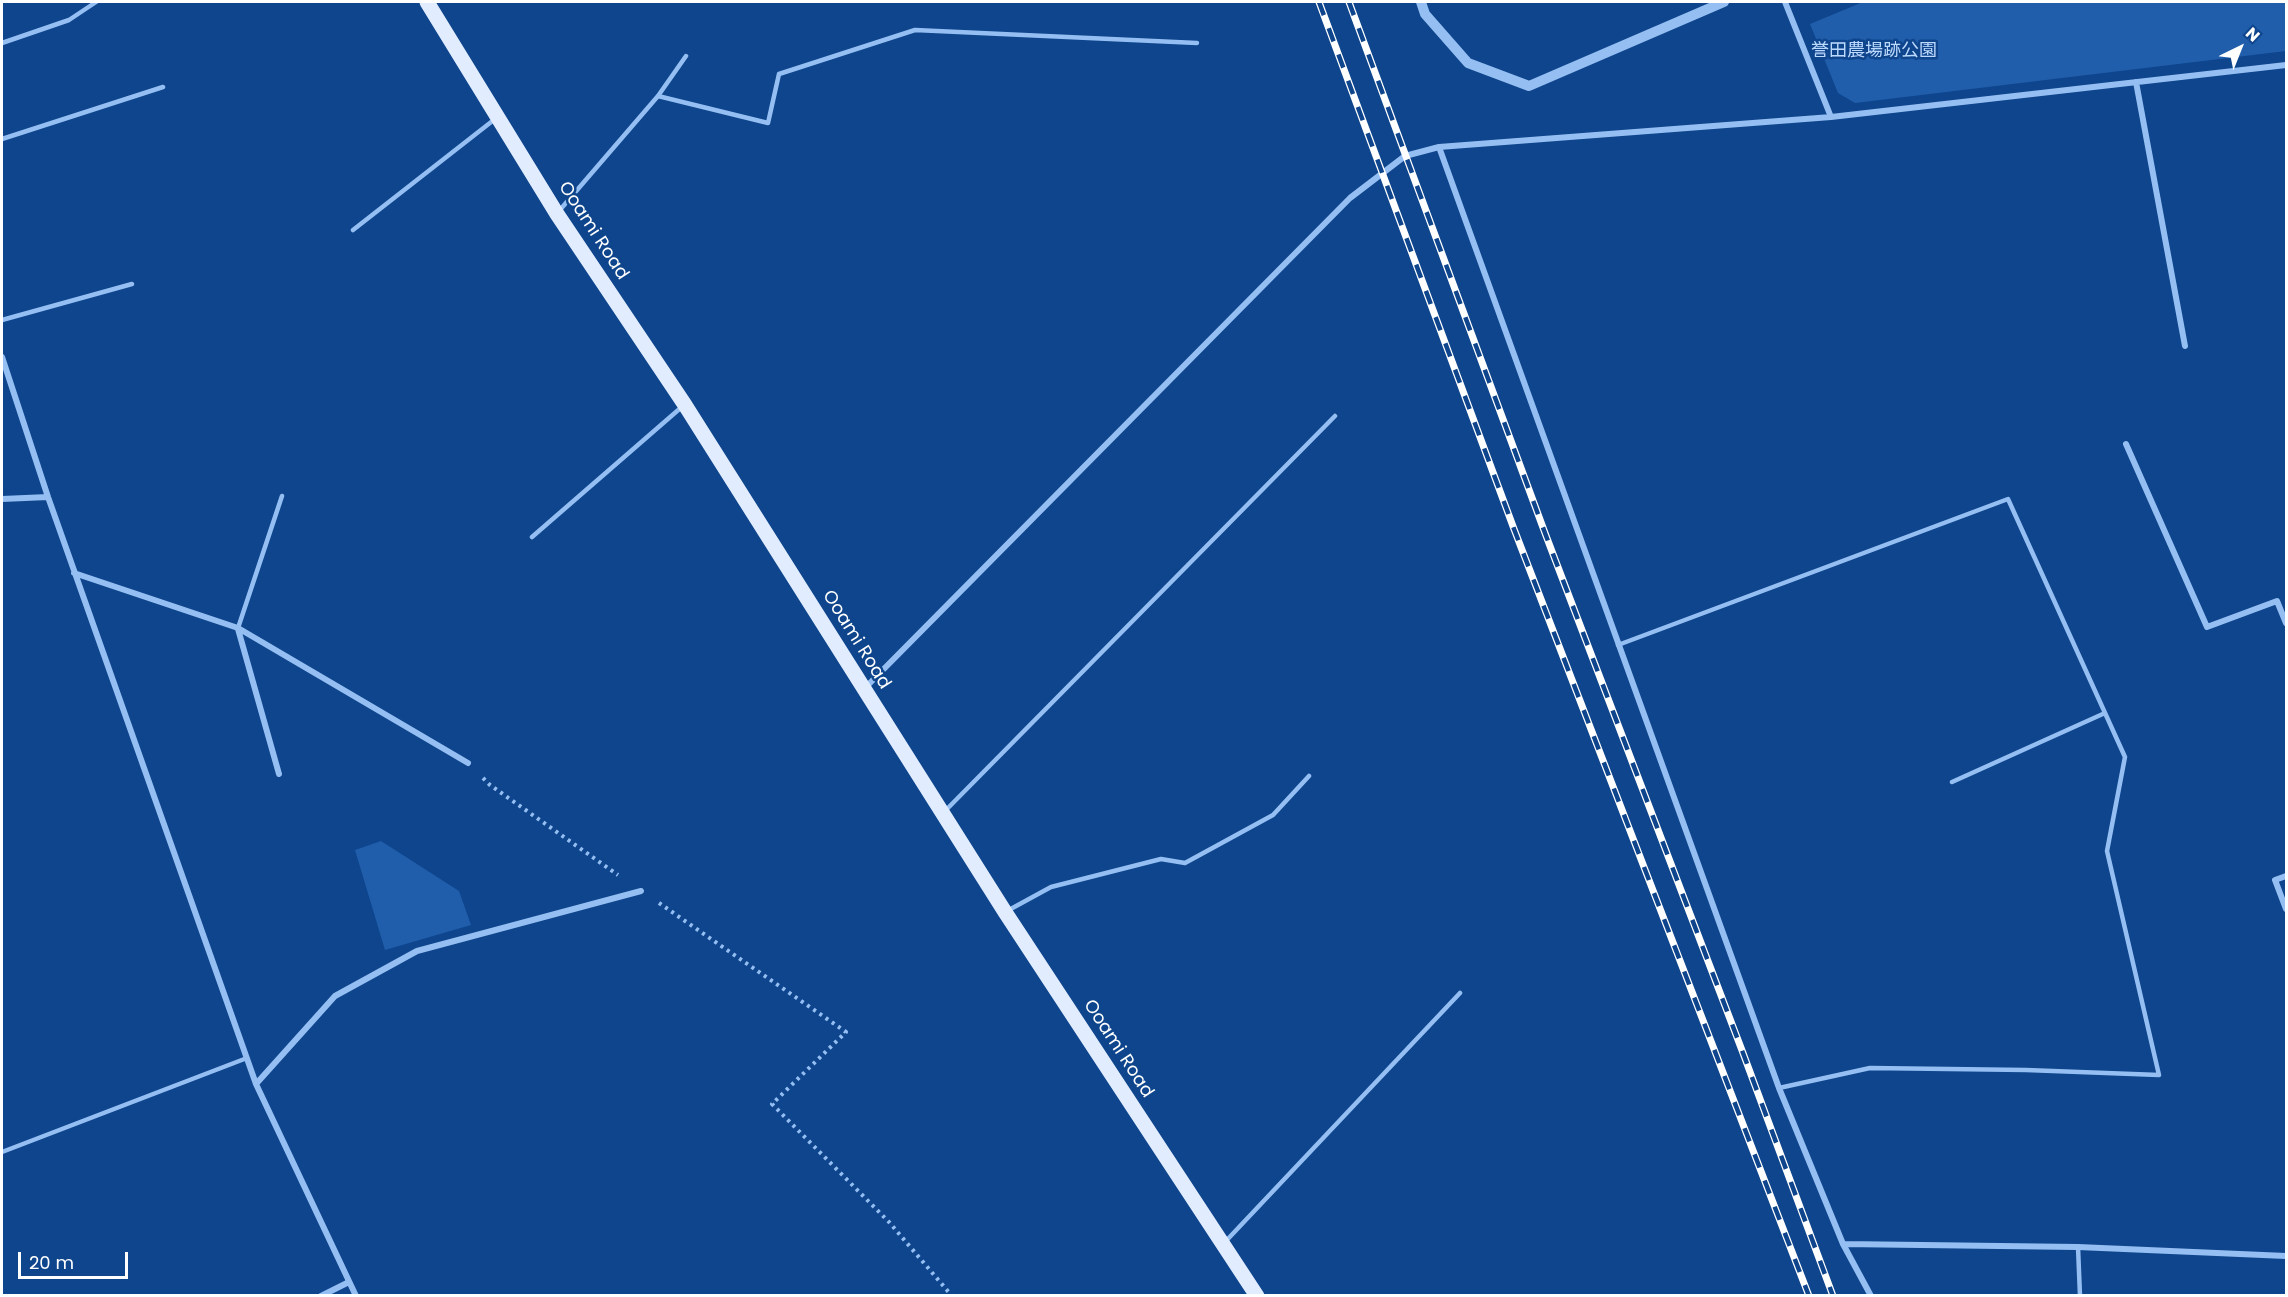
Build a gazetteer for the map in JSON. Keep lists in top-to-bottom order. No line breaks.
{"streets":{"main road":["Ooami Road"]},"parks":["誉田農場跡公園"],"scale_bar":"20 m","north":"top right"}
